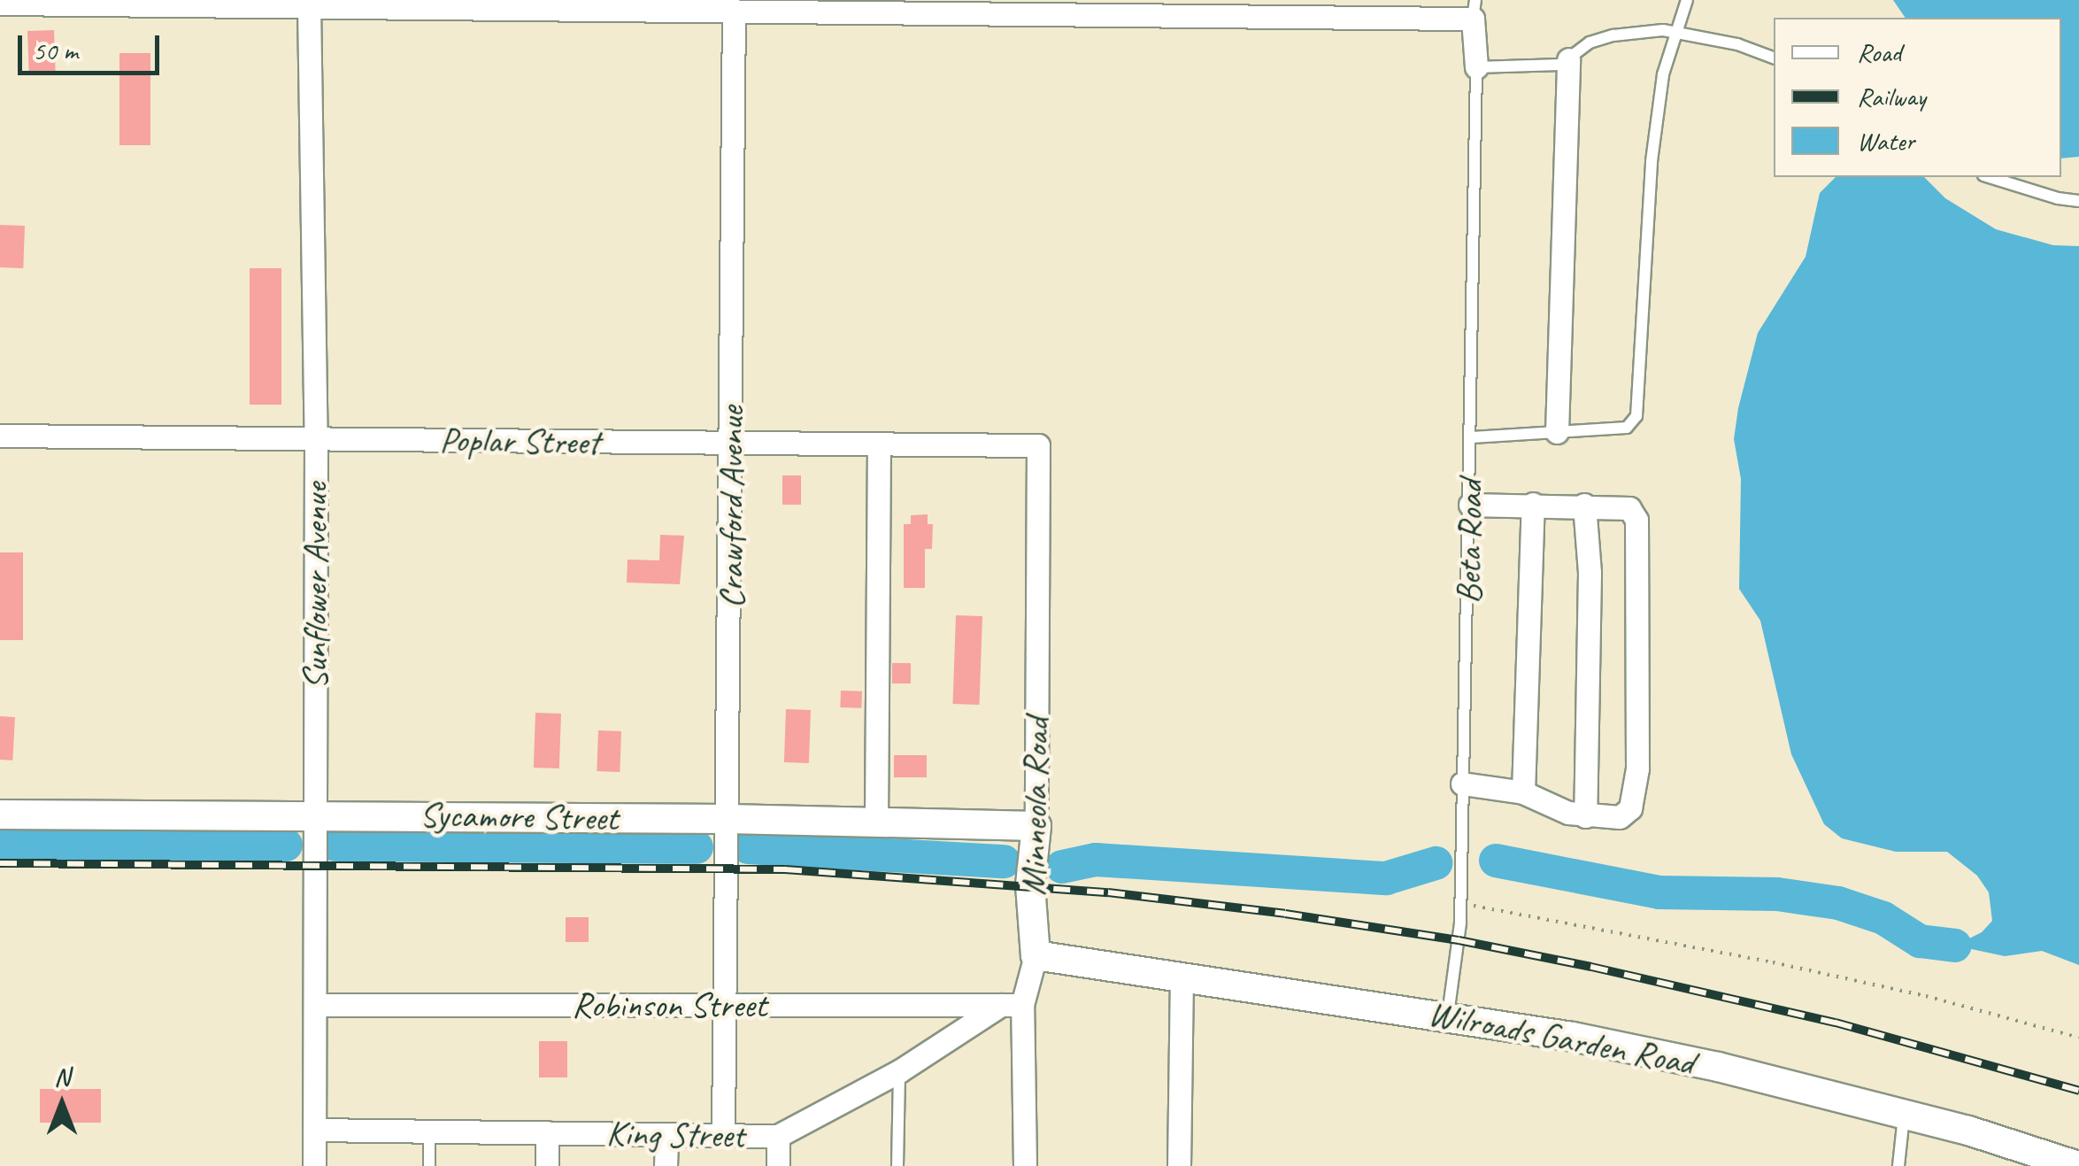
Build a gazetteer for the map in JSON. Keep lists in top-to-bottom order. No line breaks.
{"streets":{"street":["Poplar Street","Crawford Avenue","Sunflower Avenue","Minneola Road","Sycamore Street","Robinson Street","Wilroads Garden Road","King Street"],"lane":["Beta Road"]},"crossings":[["Poplar Street","Crawford Avenue"],["Poplar Street","Sunflower Avenue"],["Poplar Street","Minneola Road"],["Crawford Avenue","Sycamore Street"],["Crawford Avenue","Robinson Street"],["Crawford Avenue","King Street"],["Beta Road","Wilroads Garden Road"],["Sunflower Avenue","Sycamore Street"],["Sunflower Avenue","Robinson Street"],["Sunflower Avenue","King Street"],["Minneola Road","Sycamore Street"],["Minneola Road","Robinson Street"],["Minneola Road","Wilroads Garden Road"],["Minneola Road","King Street"],["Robinson Street","King Street"]],"legend":["Road","Railway","Water"],"scale_bar":"50 m","north":"top"}
